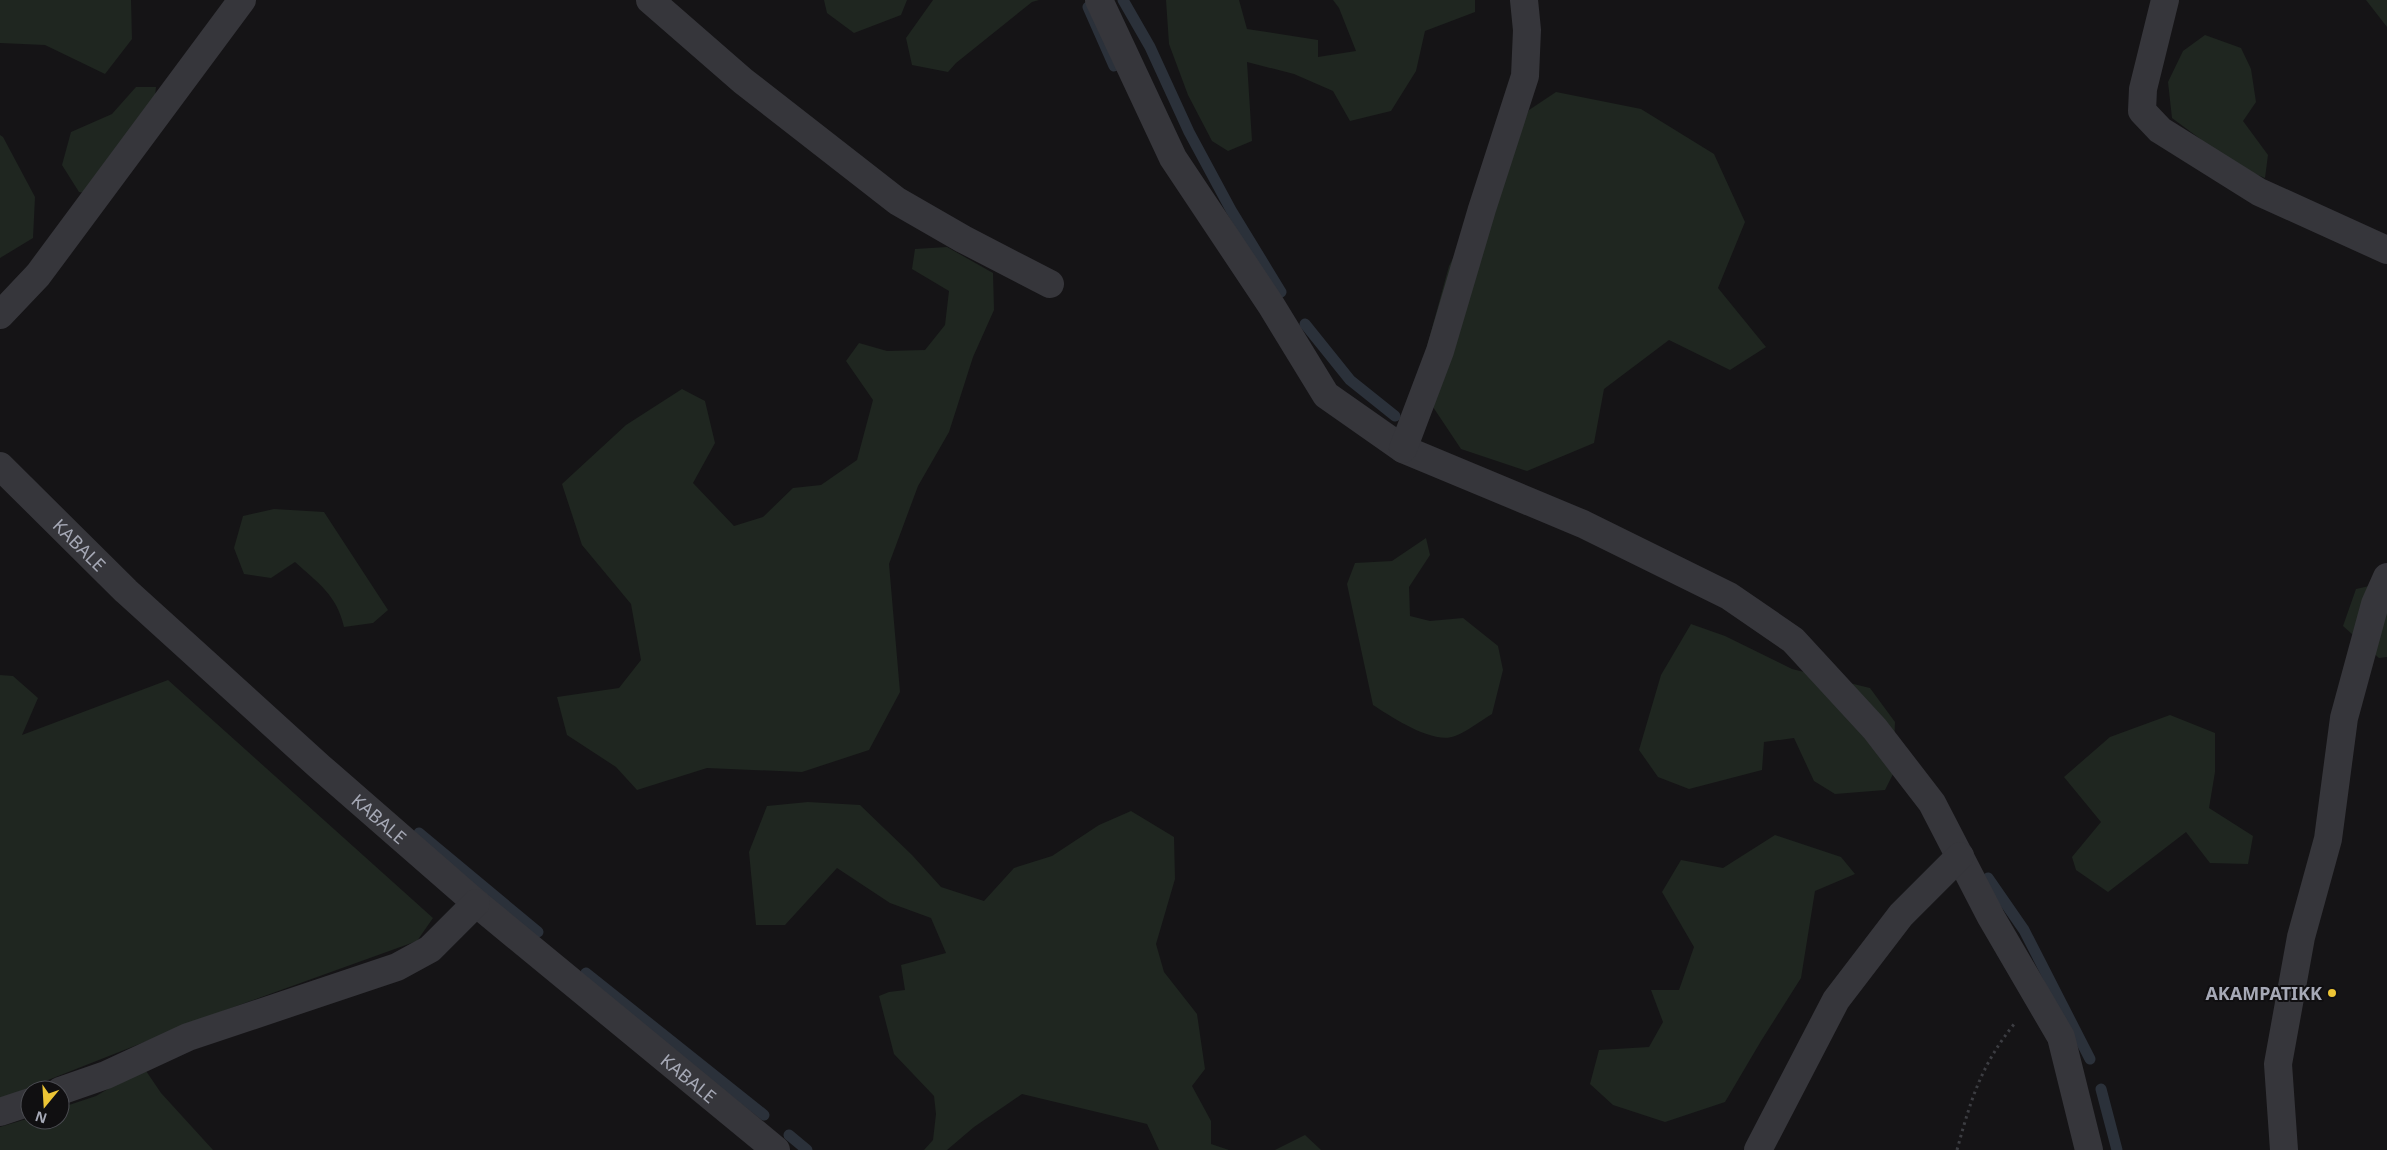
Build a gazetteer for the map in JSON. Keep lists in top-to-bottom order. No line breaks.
{"streets":{"street":["KABALE"]},"places":["AKAMPATIKK"],"north":"bottom"}
